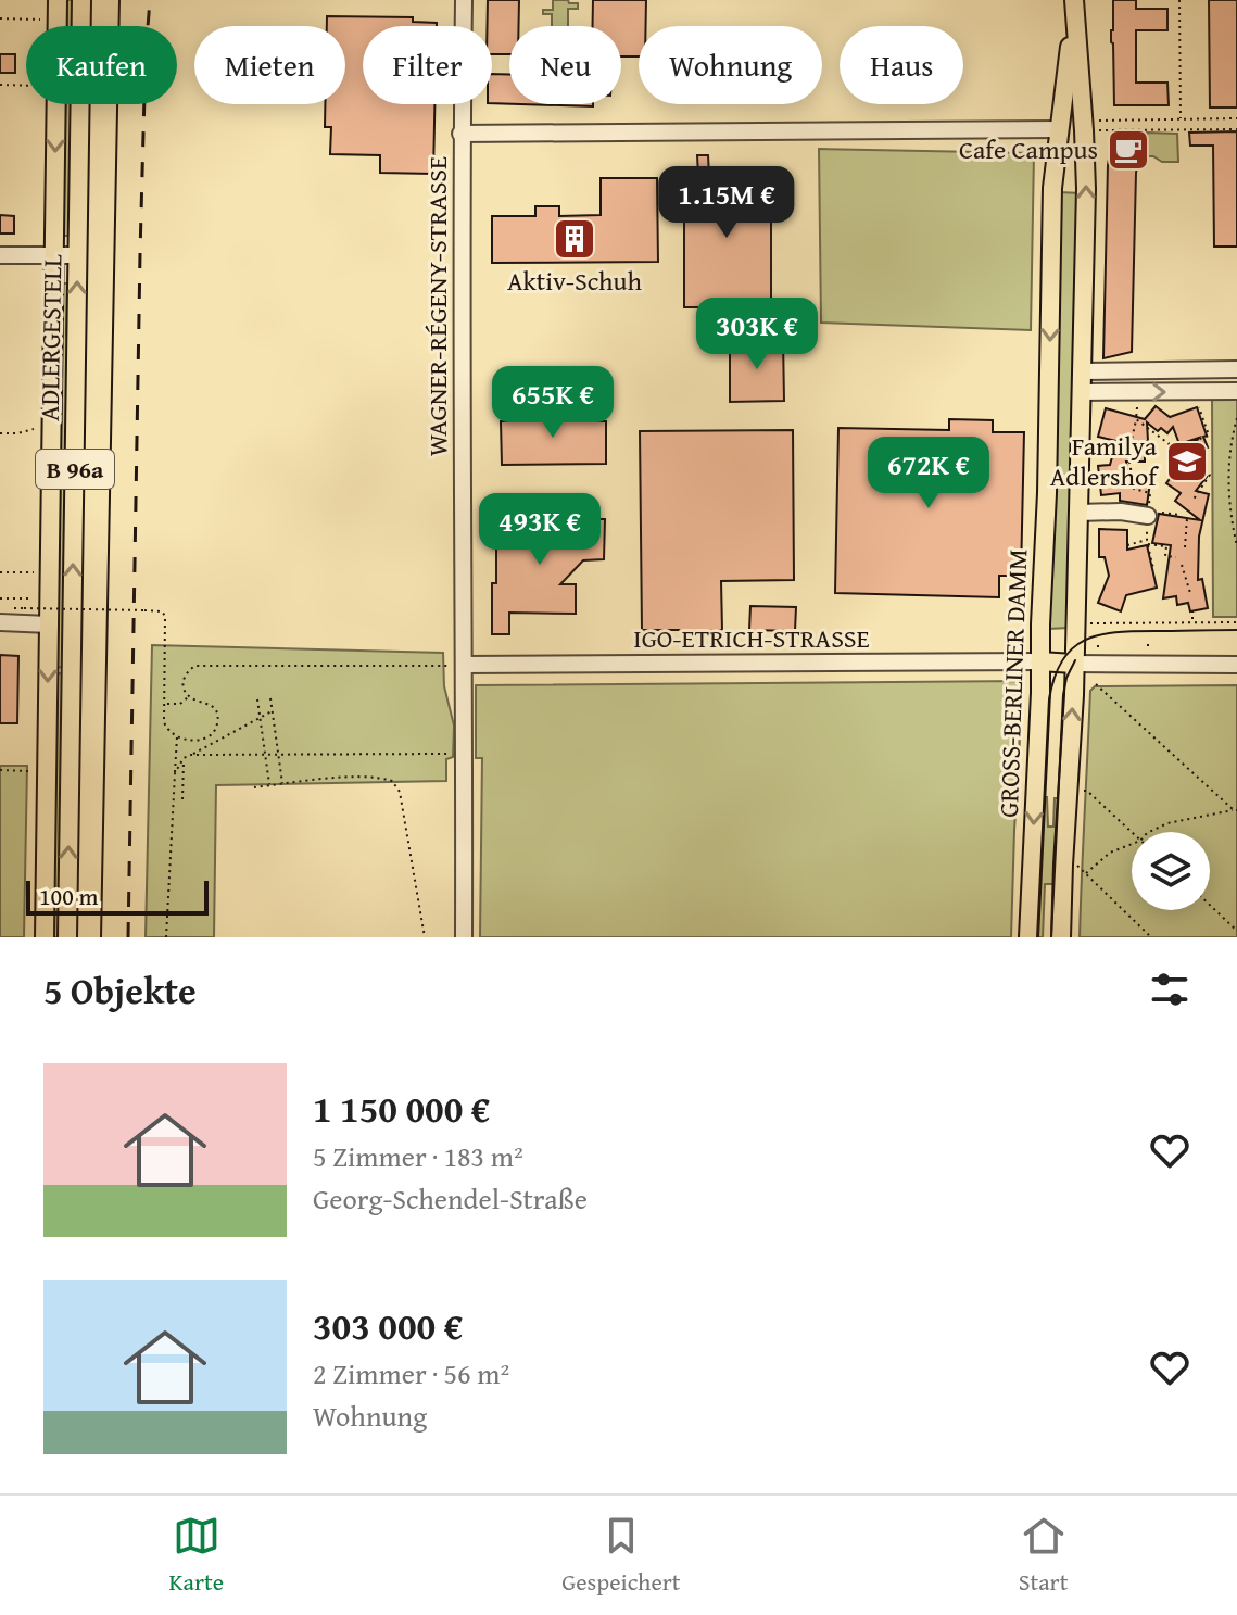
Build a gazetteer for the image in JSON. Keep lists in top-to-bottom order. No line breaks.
{"streets":{"main road":["ADLERGESTELL","B 96a","GROSS-BERLINER DAMM"],"street":["WAGNER-RÉGENY-STRASSE","IGO-ETRICH-STRASSE"]},"crossings":[["WAGNER-RÉGENY-STRASSE","IGO-ETRICH-STRASSE"],["IGO-ETRICH-STRASSE","GROSS-BERLINER DAMM"]],"places":{"cafe":["Cafe Campus"],"building":["Aktiv-Schuh"],"school or university":["Familya Adlershof"]},"scale_bar":"100 m","page":{"chip":["Kaufen","Mieten","Filter","Neu","Wohnung","Haus"],"price":["1.15M €","303K €","655K €","672K €","493K €"],"scale":"100 m","heading":"5 Objekte","list":[{"name":"1 150 000 €","note":"5 Zimmer · 183 m² · Georg-Schendel-Straße"},{"name":"303 000 €","note":"2 Zimmer · 56 m² · Wohnung"}],"tabs":["Karte","Gespeichert","Start"]}}
